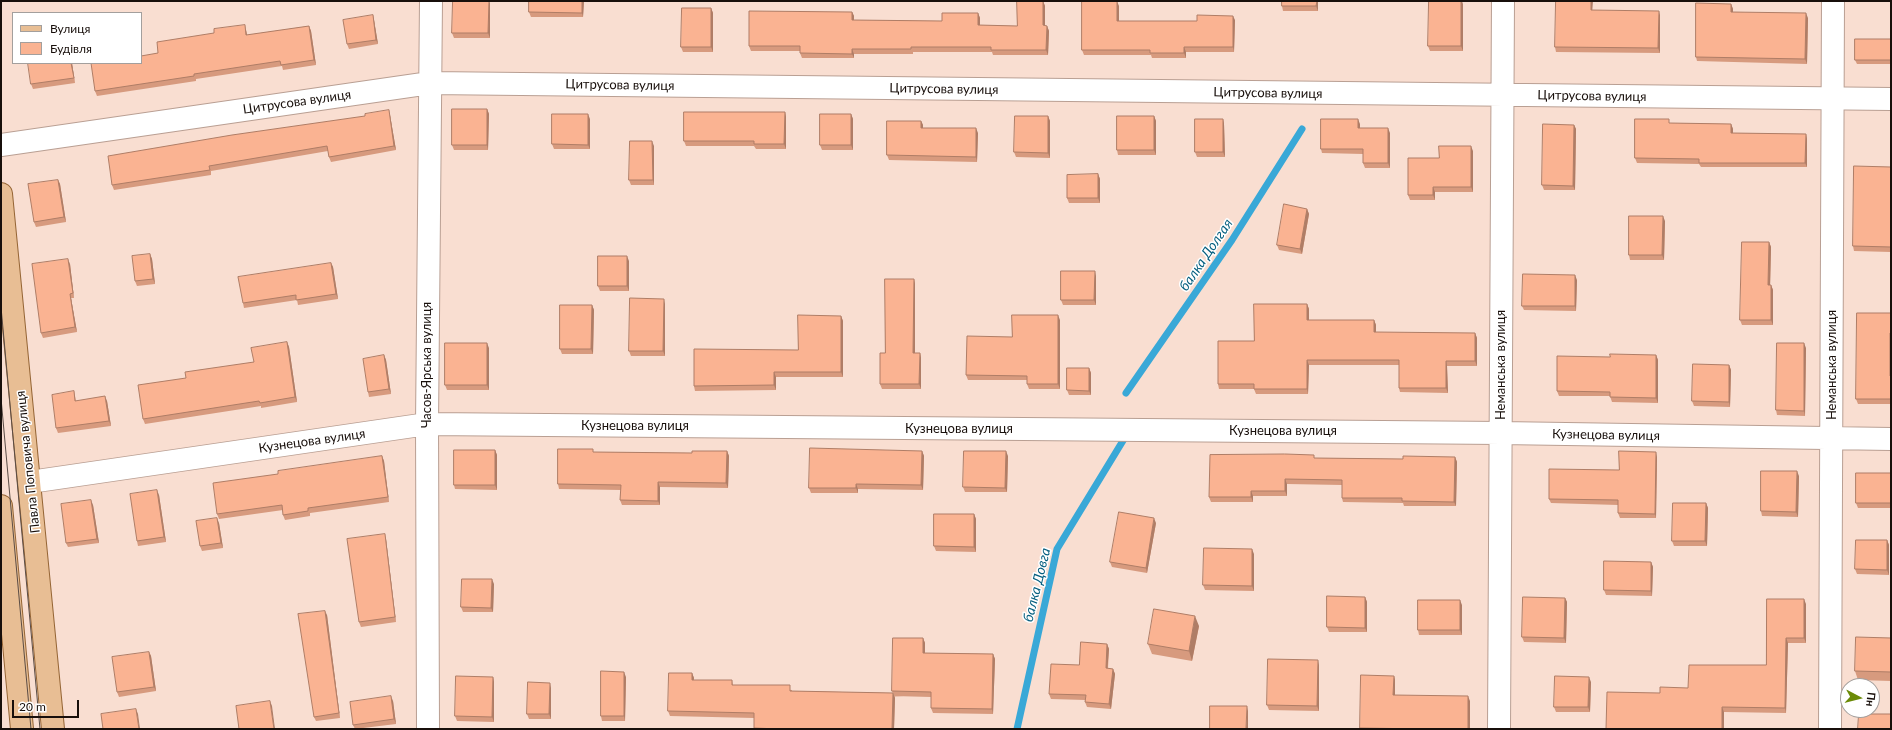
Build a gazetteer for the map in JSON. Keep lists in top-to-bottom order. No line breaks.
{"streets":{"main road":["Павла Поповича вулиця"],"street":["Цитрусова вулиця","Часов-Ярська вулиця","Неманська вулиця","Кузнецова вулиця"]},"crossings":[["Цитрусова вулиця","Часов-Ярська вулиця"],["Цитрусова вулиця","Неманська вулиця"],["Часов-Ярська вулиця","Кузнецова вулиця"],["Неманська вулиця","Кузнецова вулиця"],["Кузнецова вулиця","Павла Поповича вулиця"]],"water":["балка Долгая","балка Довга"],"legend":["Вулиця","Будівля"],"scale_bar":"20 m","north":"right"}
